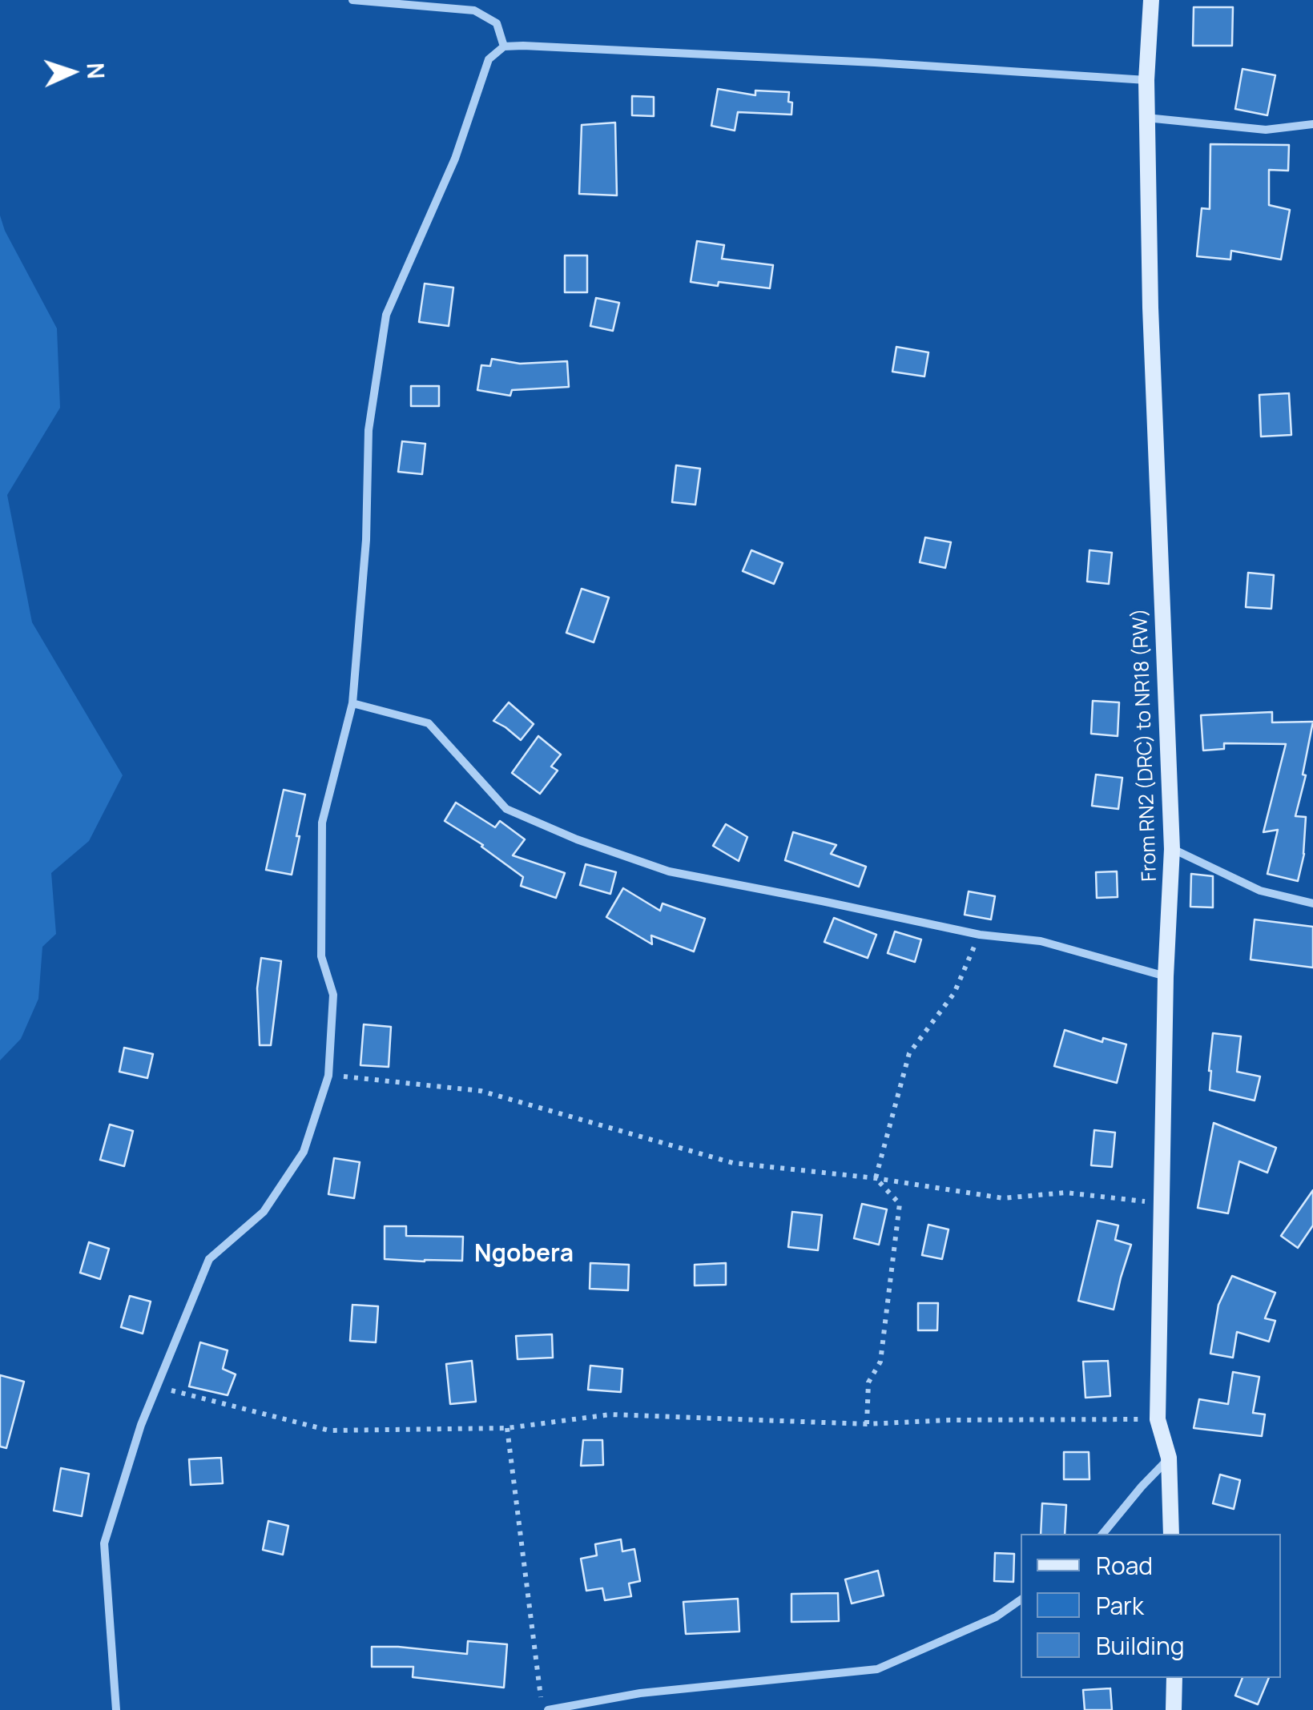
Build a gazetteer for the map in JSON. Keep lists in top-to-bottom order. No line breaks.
{"streets":{"main road":["From RN2 (DRC) to NR18 (RW)"]},"districts":["Ngobera"],"legend":["Road","Park","Building"],"north":"right"}
